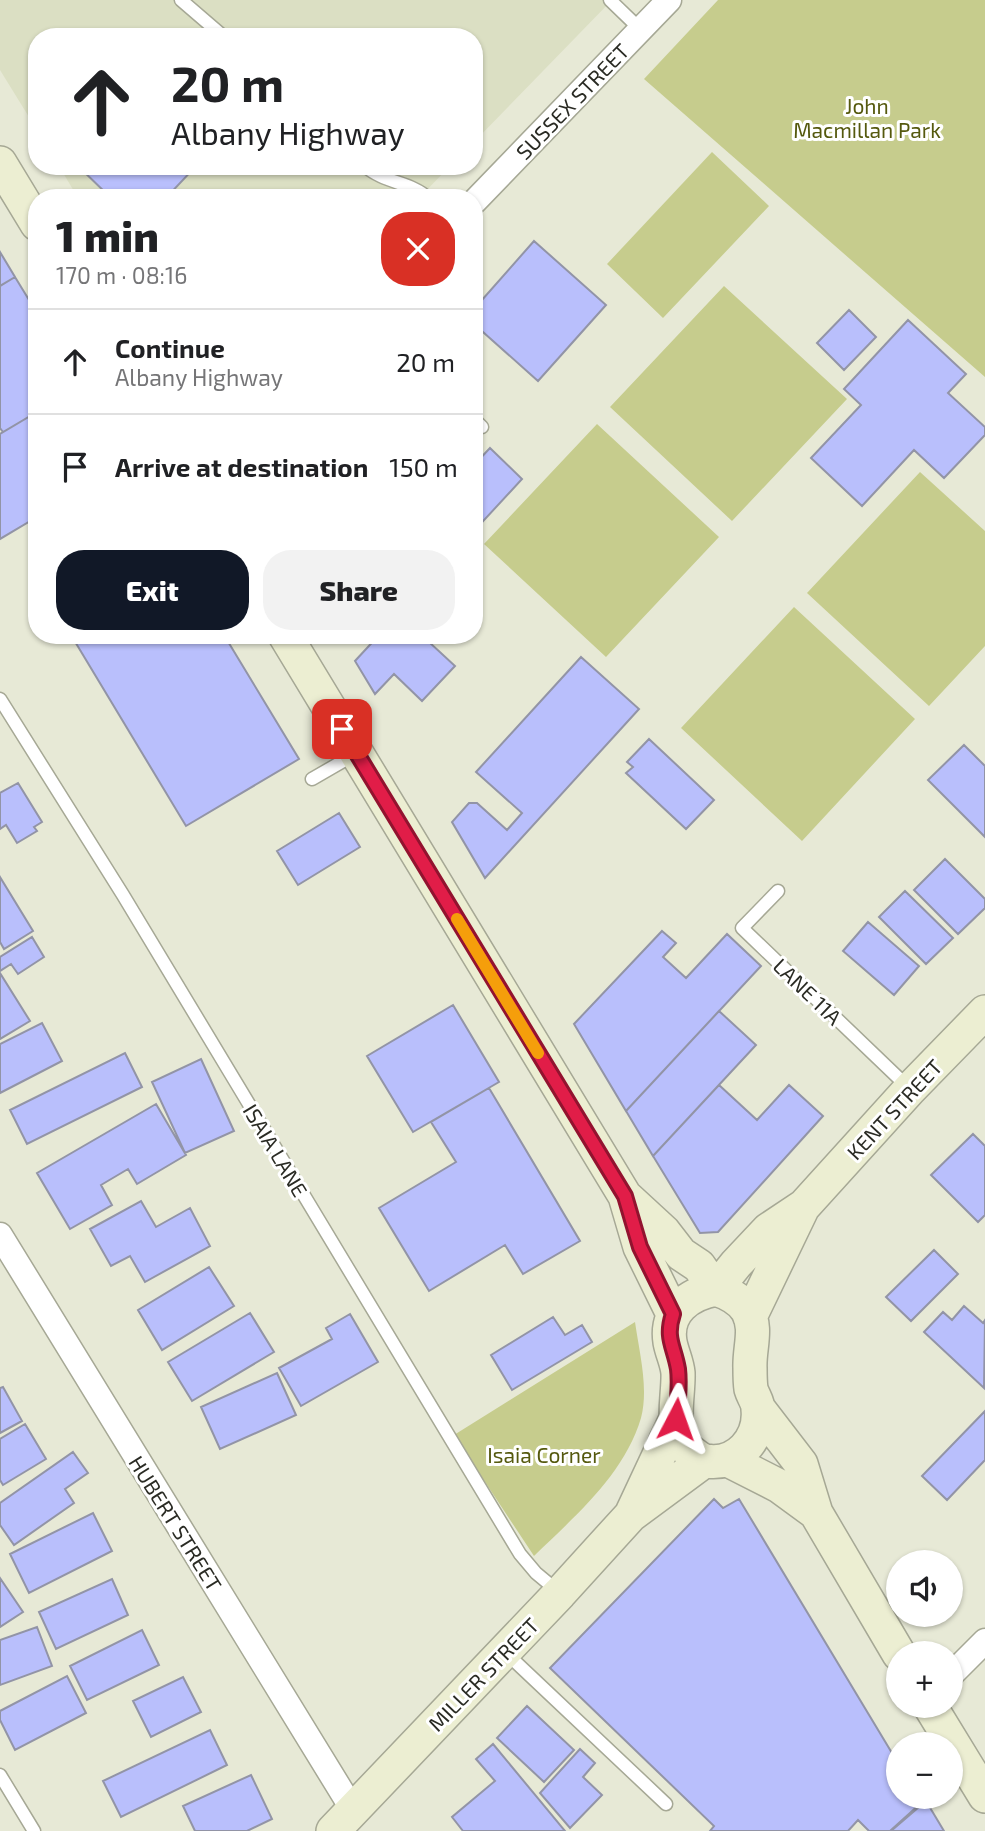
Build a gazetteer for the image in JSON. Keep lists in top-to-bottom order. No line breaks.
{"streets":{"main road":["KENT STREET","MILLER STREET"],"street":["SUSSEX STREET","HUBERT STREET"],"lane":["LANE 11A","ISAIA LANE"]},"crossings":[["LANE 11A","KENT STREET"],["ISAIA LANE","MILLER STREET"],["HUBERT STREET","MILLER STREET"]],"parks":["John Macmillan Park","Isaia Corner"],"page":{"turn":["20 m","Albany Highway"],"heading":["1 min","170 m · 08:16"],"list":[{"name":"Continue","note":"Albany Highway","value":"20 m"},{"name":"Arrive at destination","value":"150 m"}],"buttons":["Exit","Share"],"map_buttons":["+","−"]}}
